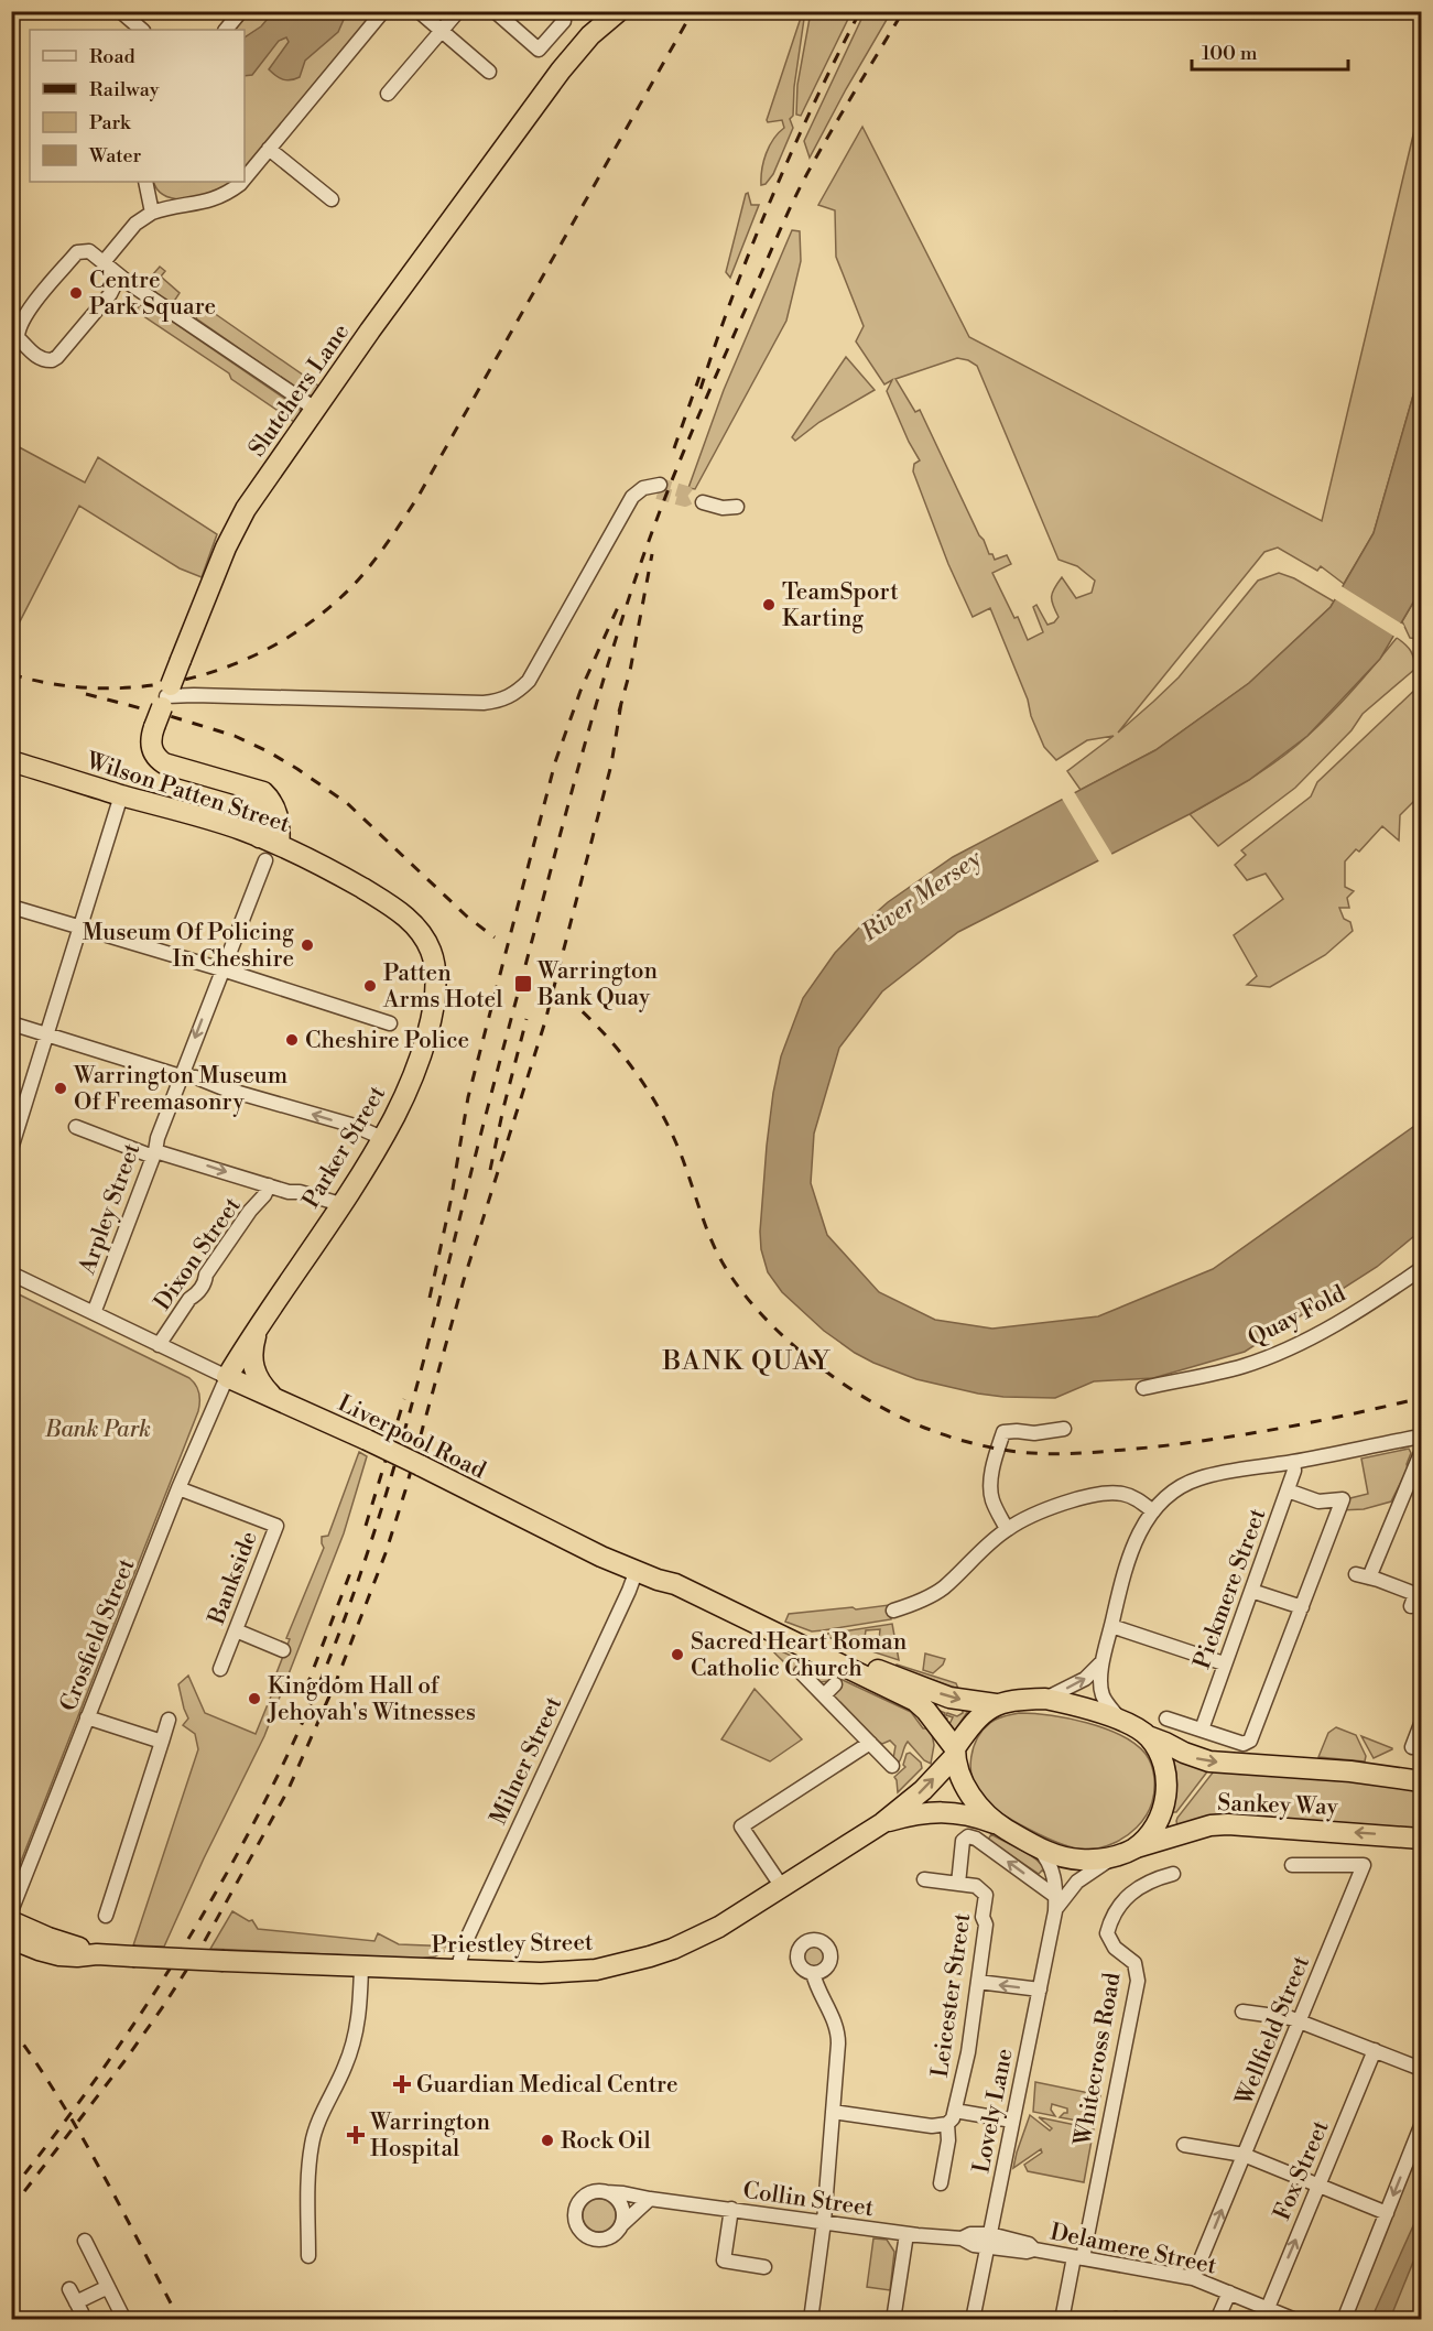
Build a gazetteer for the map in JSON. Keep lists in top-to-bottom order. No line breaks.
{"streets":{"highway":["Slutchers Lane","Wilson Patten Street","Parker Street","Liverpool Road","Sankey Way","Priestley Street"],"street":["Arpley Street","Dixon Street","Quay Fold","Bankside","Pickmere Street","Crosfield Street","Milner Street","Leicester Street","Wellfield Street","Whitecross Road","Lovely Lane","Fox Street","Collin Street","Delamere Street"]},"crossings":[["Slutchers Lane","Wilson Patten Street"],["Wilson Patten Street","Parker Street"],["Parker Street","Liverpool Road"],["Parker Street","Crosfield Street"],["Liverpool Road","Crosfield Street"],["Liverpool Road","Milner Street"],["Bankside","Crosfield Street"],["Milner Street","Priestley Street"],["Sankey Way","Priestley Street"],["Sankey Way","Lovely Lane"],["Priestley Street","Lovely Lane"],["Wellfield Street","Delamere Street"],["Whitecross Road","Delamere Street"],["Lovely Lane","Collin Street"],["Lovely Lane","Delamere Street"],["Fox Street","Delamere Street"],["Collin Street","Delamere Street"]],"districts":["BANK QUAY"],"water":["River Mersey"],"parks":["Bank Park"],"places":{"other":["Centre Park Square","TeamSport Karting","Museum Of Policing In Cheshire","Patten Arms Hotel","Cheshire Police","Warrington Museum Of Freemasonry","Sacred Heart Roman Catholic Church","Kingdom Hall of Jehovah's Witnesses","Rock Oil"],"transit":["Warrington Bank Quay"],"health":["Guardian Medical Centre","Warrington Hospital"]},"legend":["Road","Railway","Park","Water"],"scale_bar":"100 m"}
